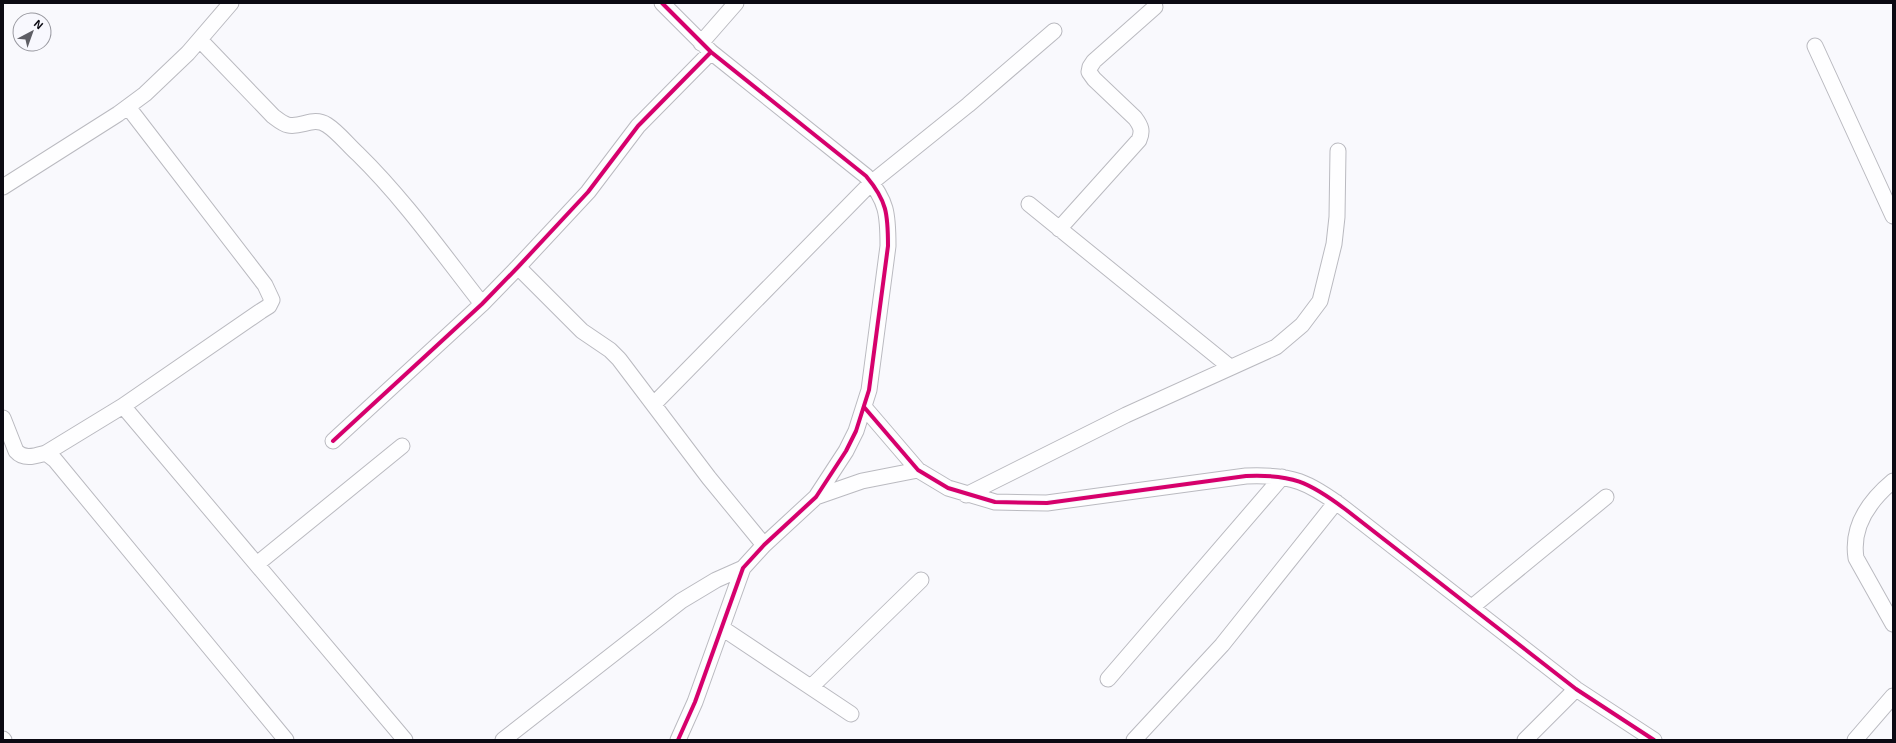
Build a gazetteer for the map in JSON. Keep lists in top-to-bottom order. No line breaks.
{"north":"top right"}
